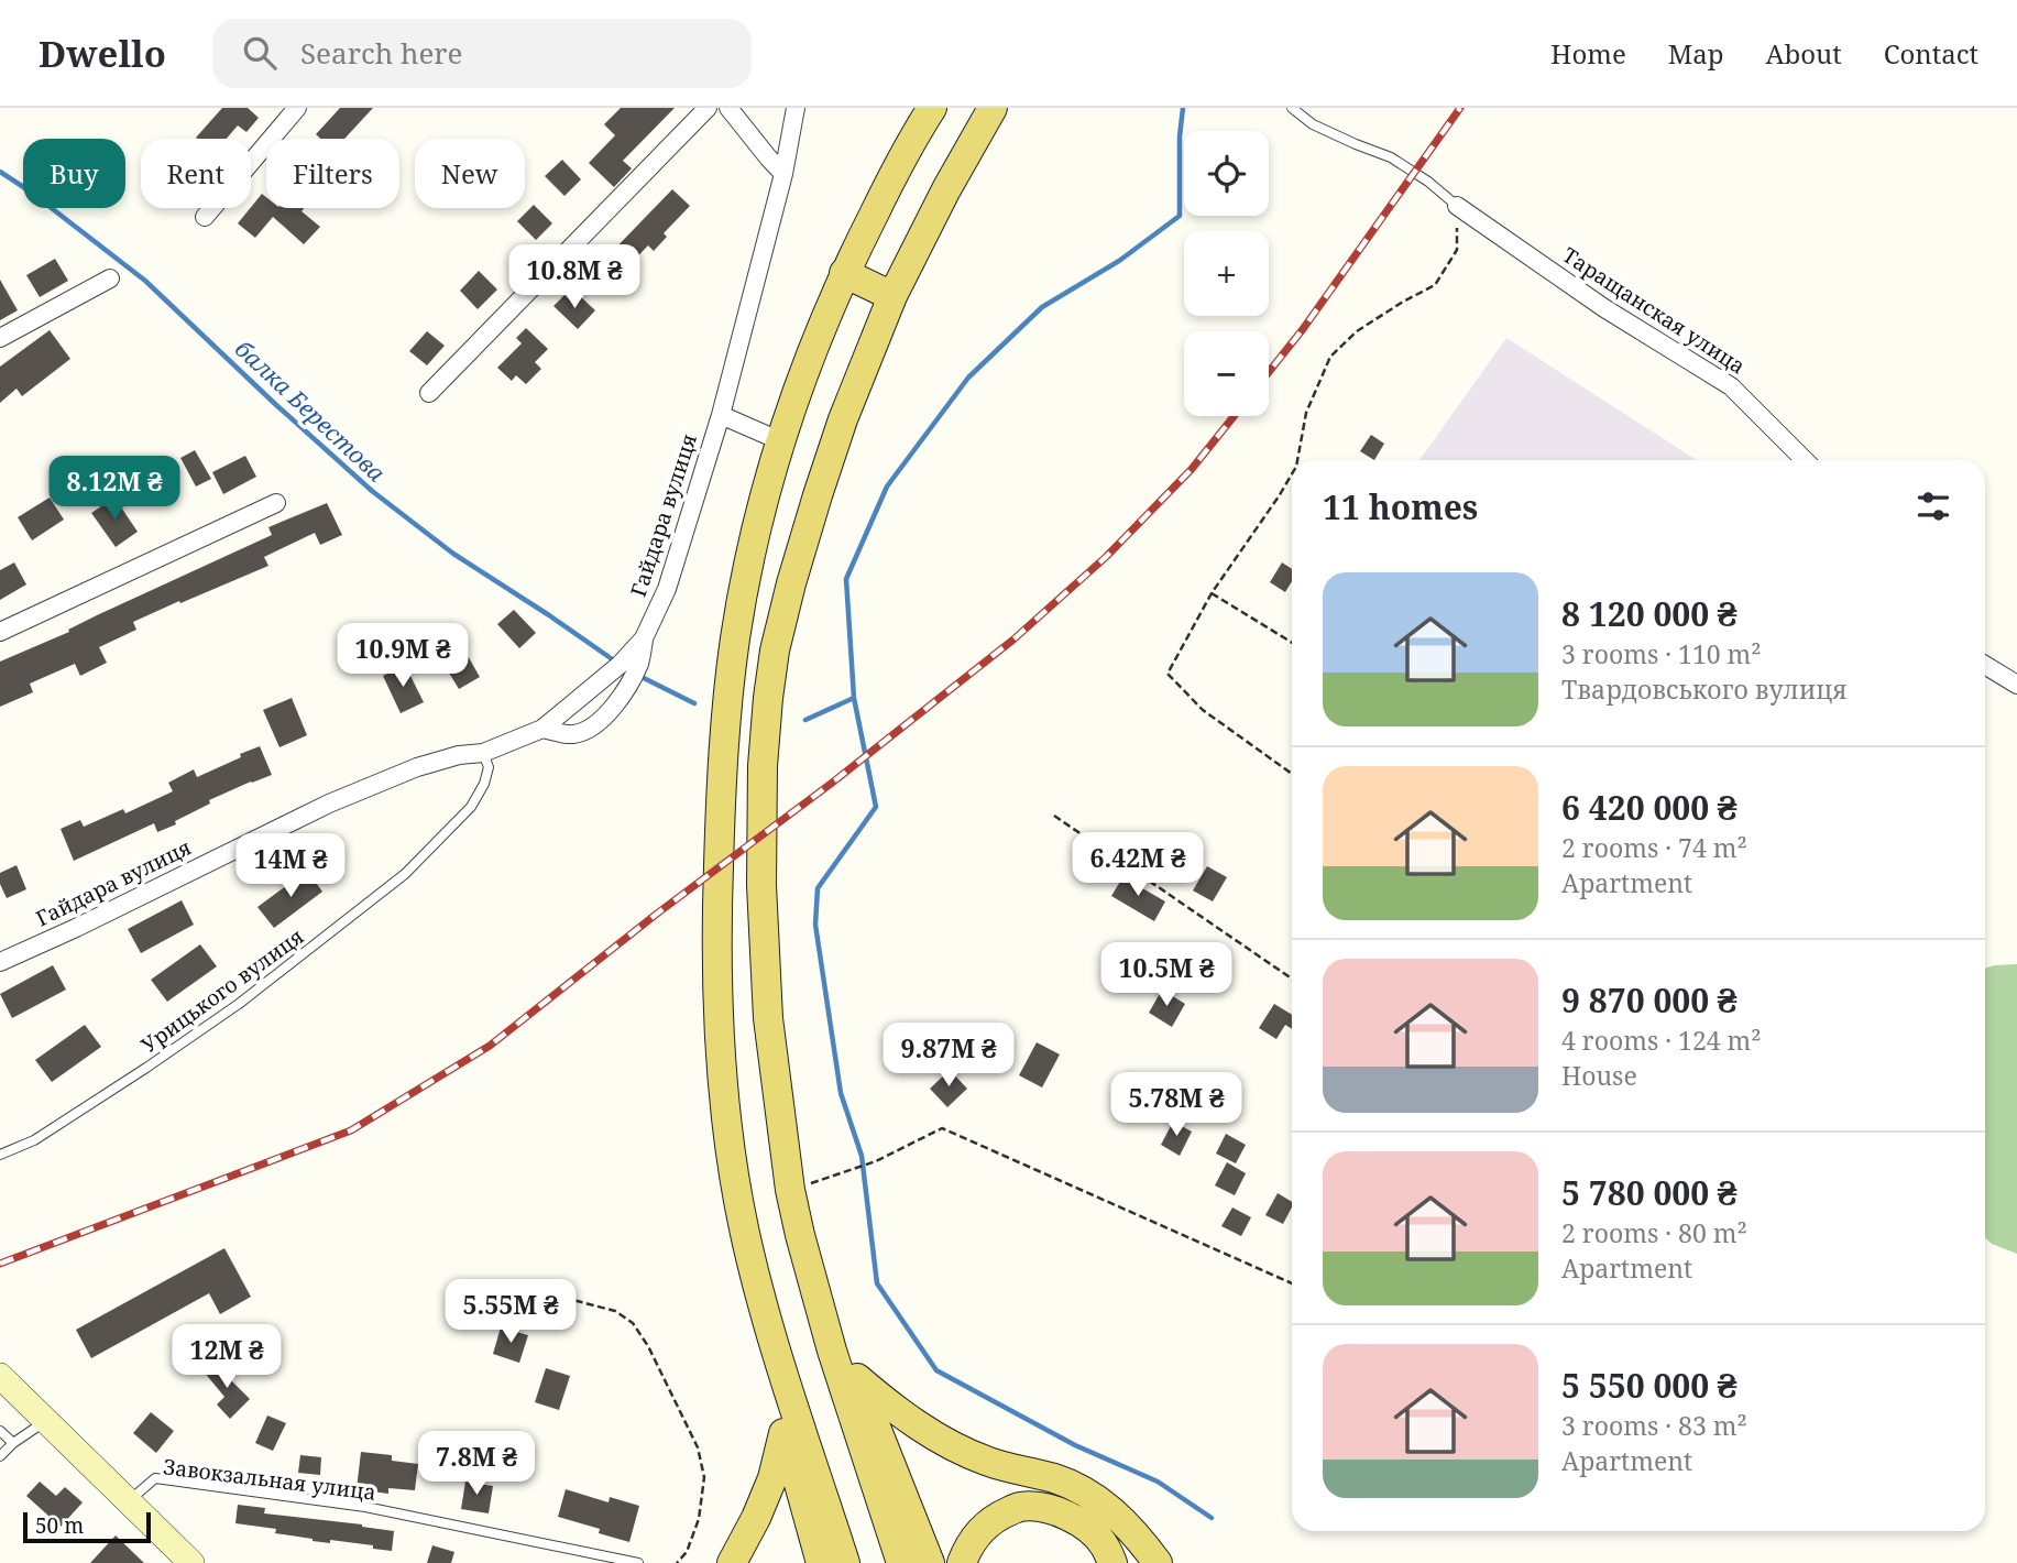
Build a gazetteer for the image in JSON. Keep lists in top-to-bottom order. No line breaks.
{"streets":{"street":["Таращанская улица","Гайдара вулиця"],"lane":["Урицького вулиця","Завокзальная улица"]},"crossings":[["Гайдара вулиця","Урицького вулиця"]],"water":["балка Берестова"],"scale_bar":"50 m","page":{"header":"Dwello","search":"Search here","nav":["Home","Map","About","Contact"],"map_buttons":["+","−"],"chip":["Buy","Rent","Filters","New"],"price":["10.8M ₴","8.12M ₴","10.9M ₴","6.42M ₴","14M ₴","10.5M ₴","9.87M ₴","5.78M ₴","5.55M ₴","12M ₴","7.8M ₴"],"heading":"11 homes","list":[{"name":"8 120 000 ₴","note":"3 rooms · 110 m² · Твардовського вулиця"},{"name":"6 420 000 ₴","note":"2 rooms · 74 m² · Apartment"},{"name":"9 870 000 ₴","note":"4 rooms · 124 m² · House"},{"name":"5 780 000 ₴","note":"2 rooms · 80 m² · Apartment"},{"name":"5 550 000 ₴","note":"3 rooms · 83 m² · Apartment"}],"scale":"50 m"}}
